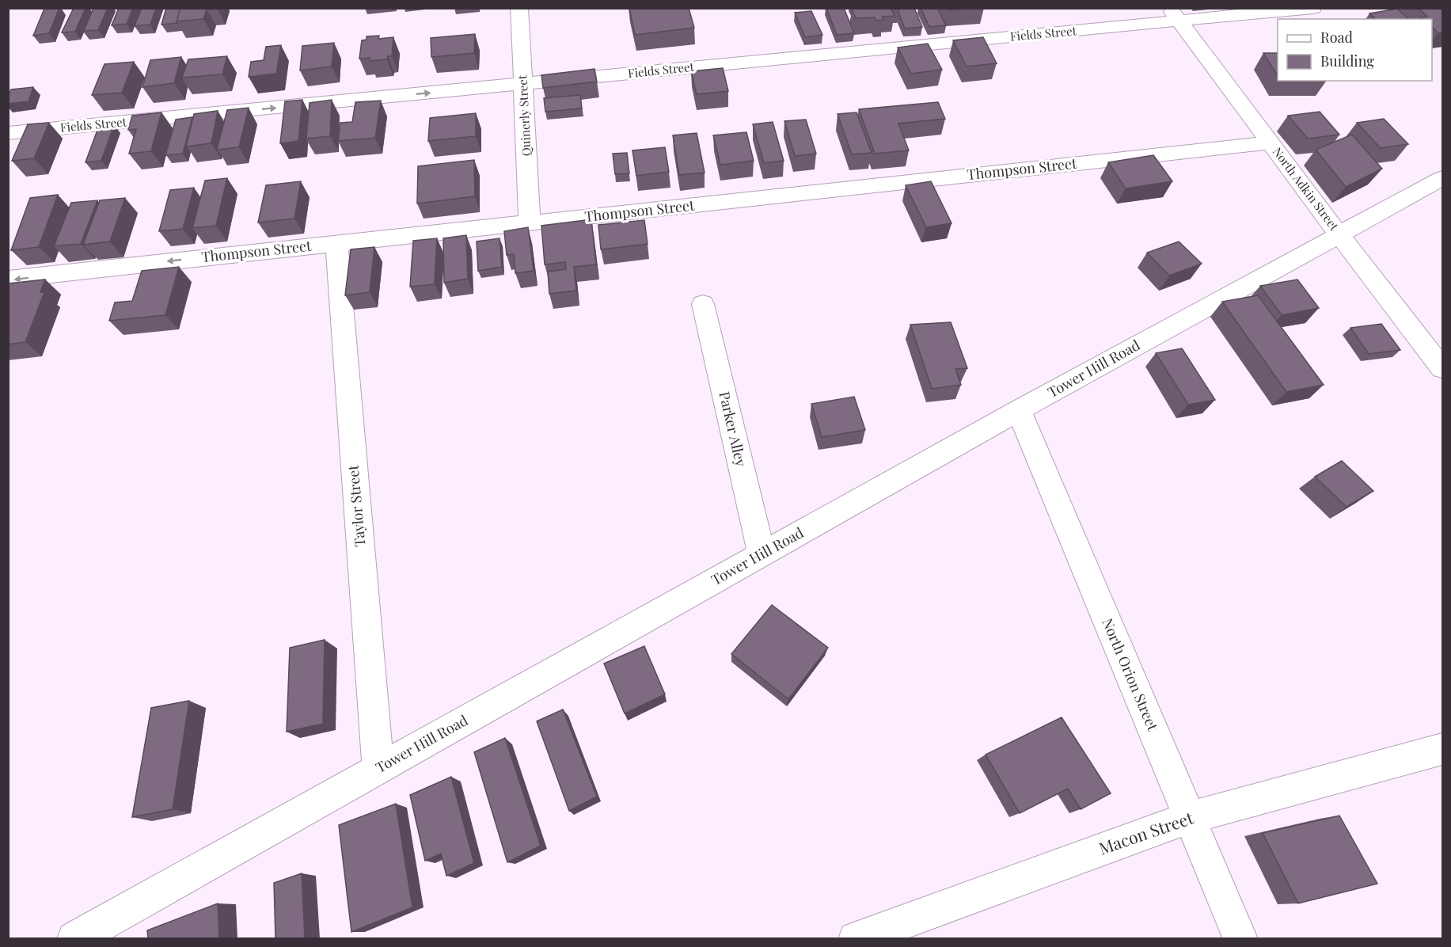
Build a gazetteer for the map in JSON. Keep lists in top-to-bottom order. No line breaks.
{"streets":{"street":["Fields Street","Quinerly Street","Thompson Street","North Adkin Street","Tower Hill Road","Parker Alley","Taylor Street","North Orion Street","Macon Street"]},"crossings":[["Fields Street","Quinerly Street"],["Fields Street","North Adkin Street"],["Quinerly Street","Thompson Street"],["Thompson Street","North Adkin Street"],["Thompson Street","Taylor Street"],["North Adkin Street","Tower Hill Road"],["Tower Hill Road","Parker Alley"],["Tower Hill Road","Taylor Street"],["Tower Hill Road","North Orion Street"],["North Orion Street","Macon Street"]],"one_way":["Fields Street"],"legend":["Road","Building"]}
